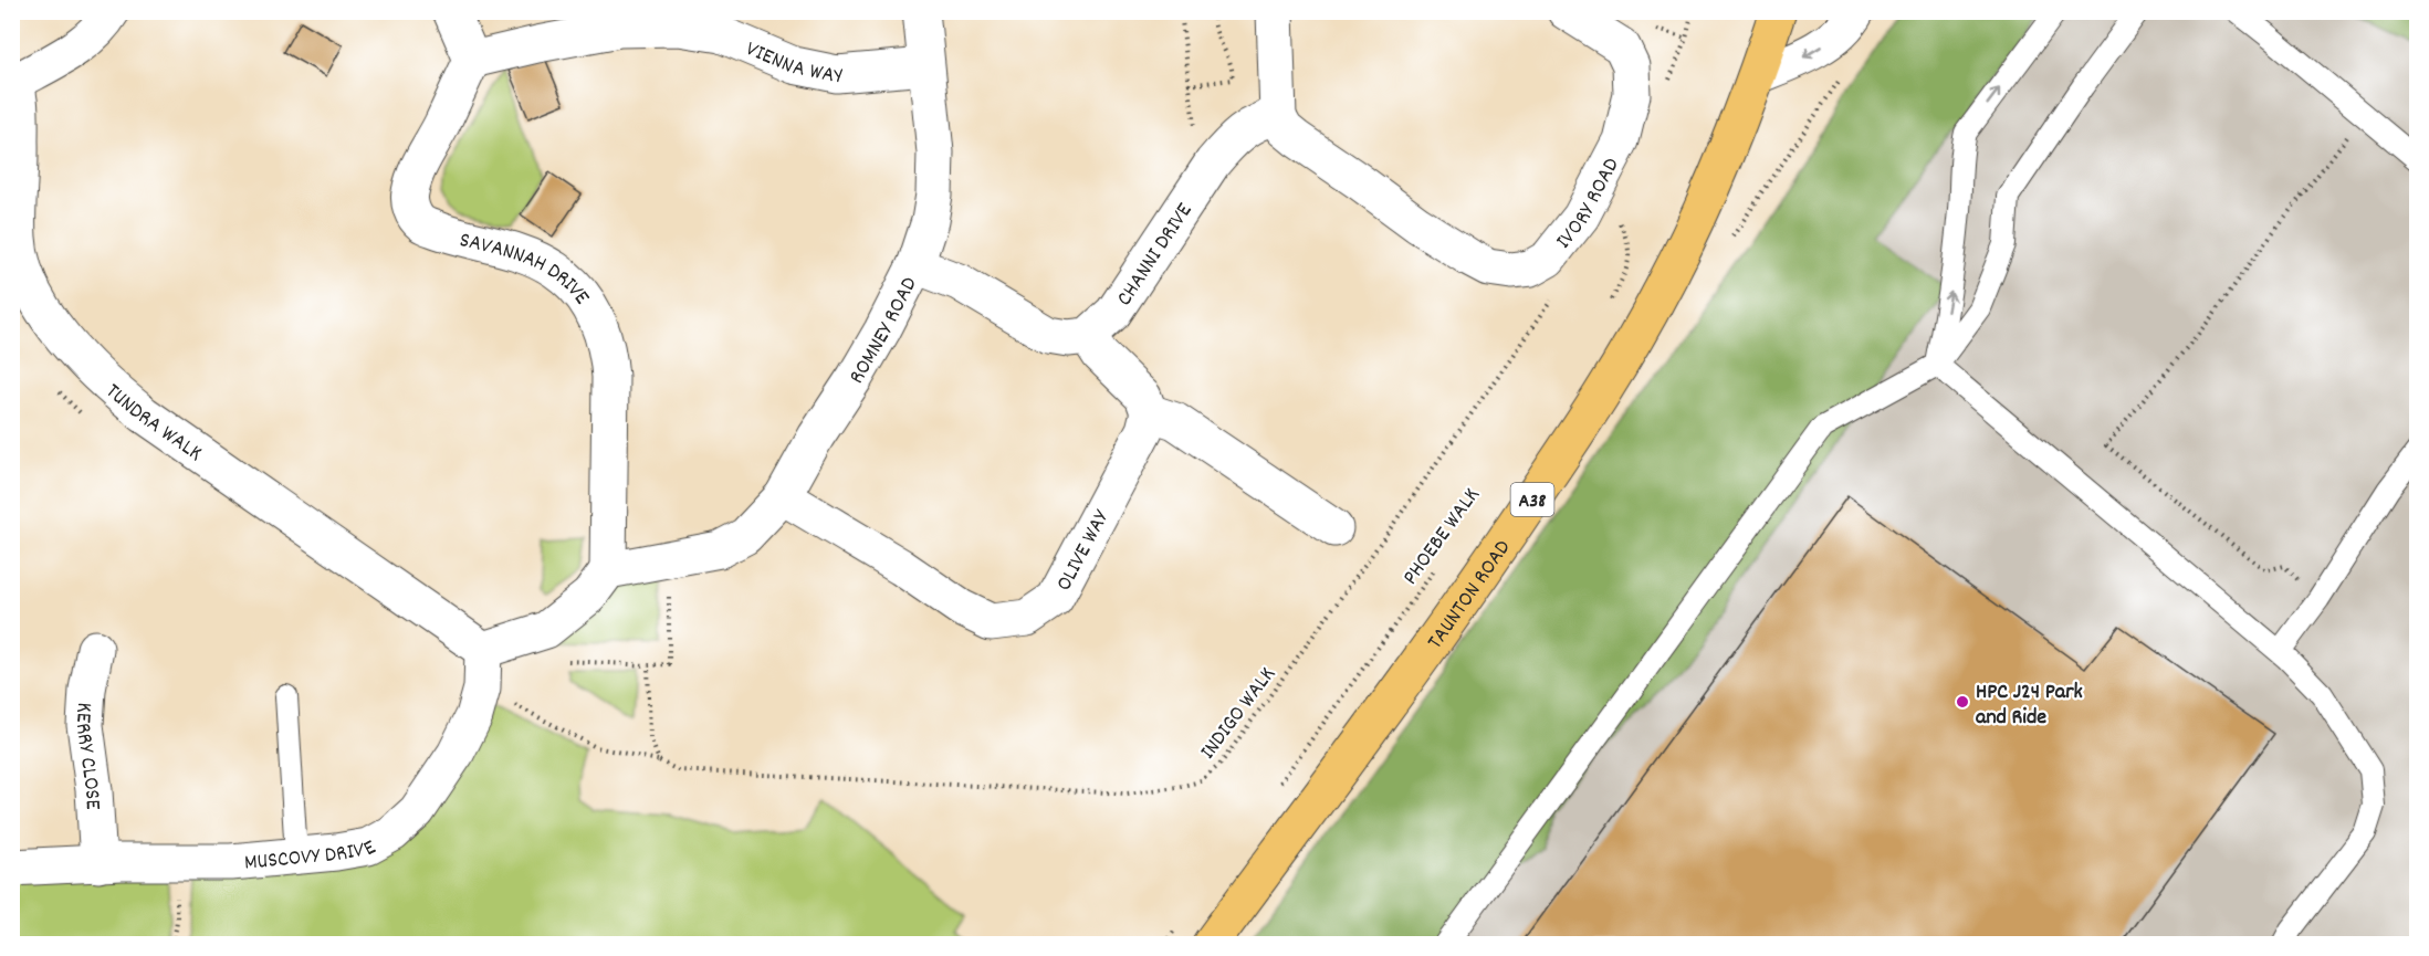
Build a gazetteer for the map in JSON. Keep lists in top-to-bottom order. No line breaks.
{"streets":{"main road":["A38","TAUNTON ROAD"],"street":["VIENNA WAY","IVORY ROAD","CHANNI DRIVE","SAVANNAH DRIVE","ROMNEY ROAD","TUNDRA WALK","OLIVE WAY","KERRY CLOSE","MUSCOVY DRIVE"],"path":["PHOEBE WALK","INDIGO WALK"]},"crossings":[["VIENNA WAY","SAVANNAH DRIVE"],["VIENNA WAY","ROMNEY ROAD"],["IVORY ROAD","CHANNI DRIVE"],["SAVANNAH DRIVE","ROMNEY ROAD"],["ROMNEY ROAD","OLIVE WAY"],["TUNDRA WALK","MUSCOVY DRIVE"],["KERRY CLOSE","MUSCOVY DRIVE"]],"places":["HPC J24 Park and Ride"]}
